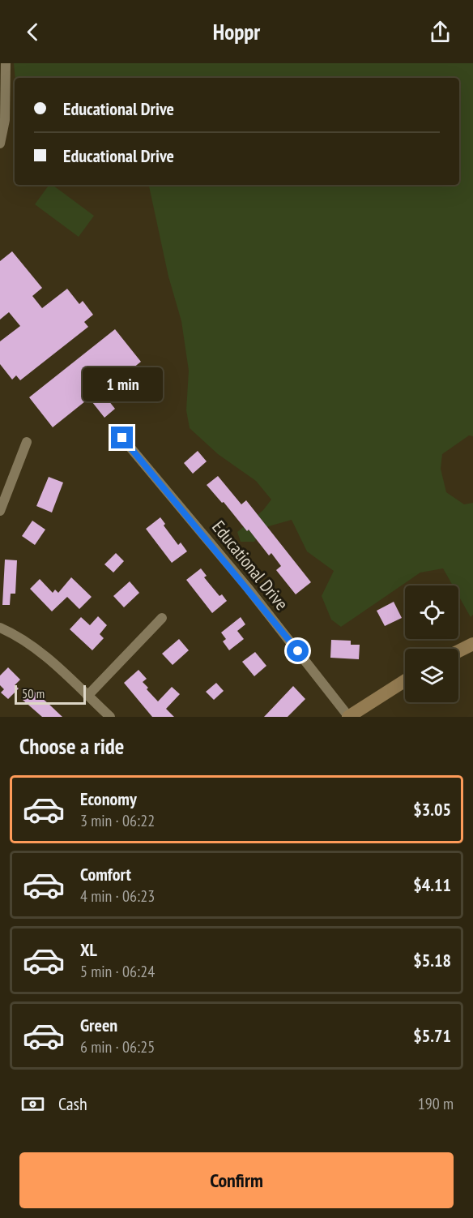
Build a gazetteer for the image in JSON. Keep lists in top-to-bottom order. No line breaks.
{"streets":{"street":["Educational Drive"]},"scale_bar":"50 m","page":{"header":"Hoppr","banner":["Educational Drive","Educational Drive"],"bubble":"1 min","scale":"50 m","heading":"Choose a ride","list":[{"name":"Economy","note":"3 min · 06:22","value":"$3.05"},{"name":"Comfort","note":"4 min · 06:23","value":"$4.11"},{"name":"XL","note":"5 min · 06:24","value":"$5.18"},{"name":"Green","note":"6 min · 06:25","value":"$5.71"}],"pay":["Cash","190 m"],"buttons":"Confirm"}}
